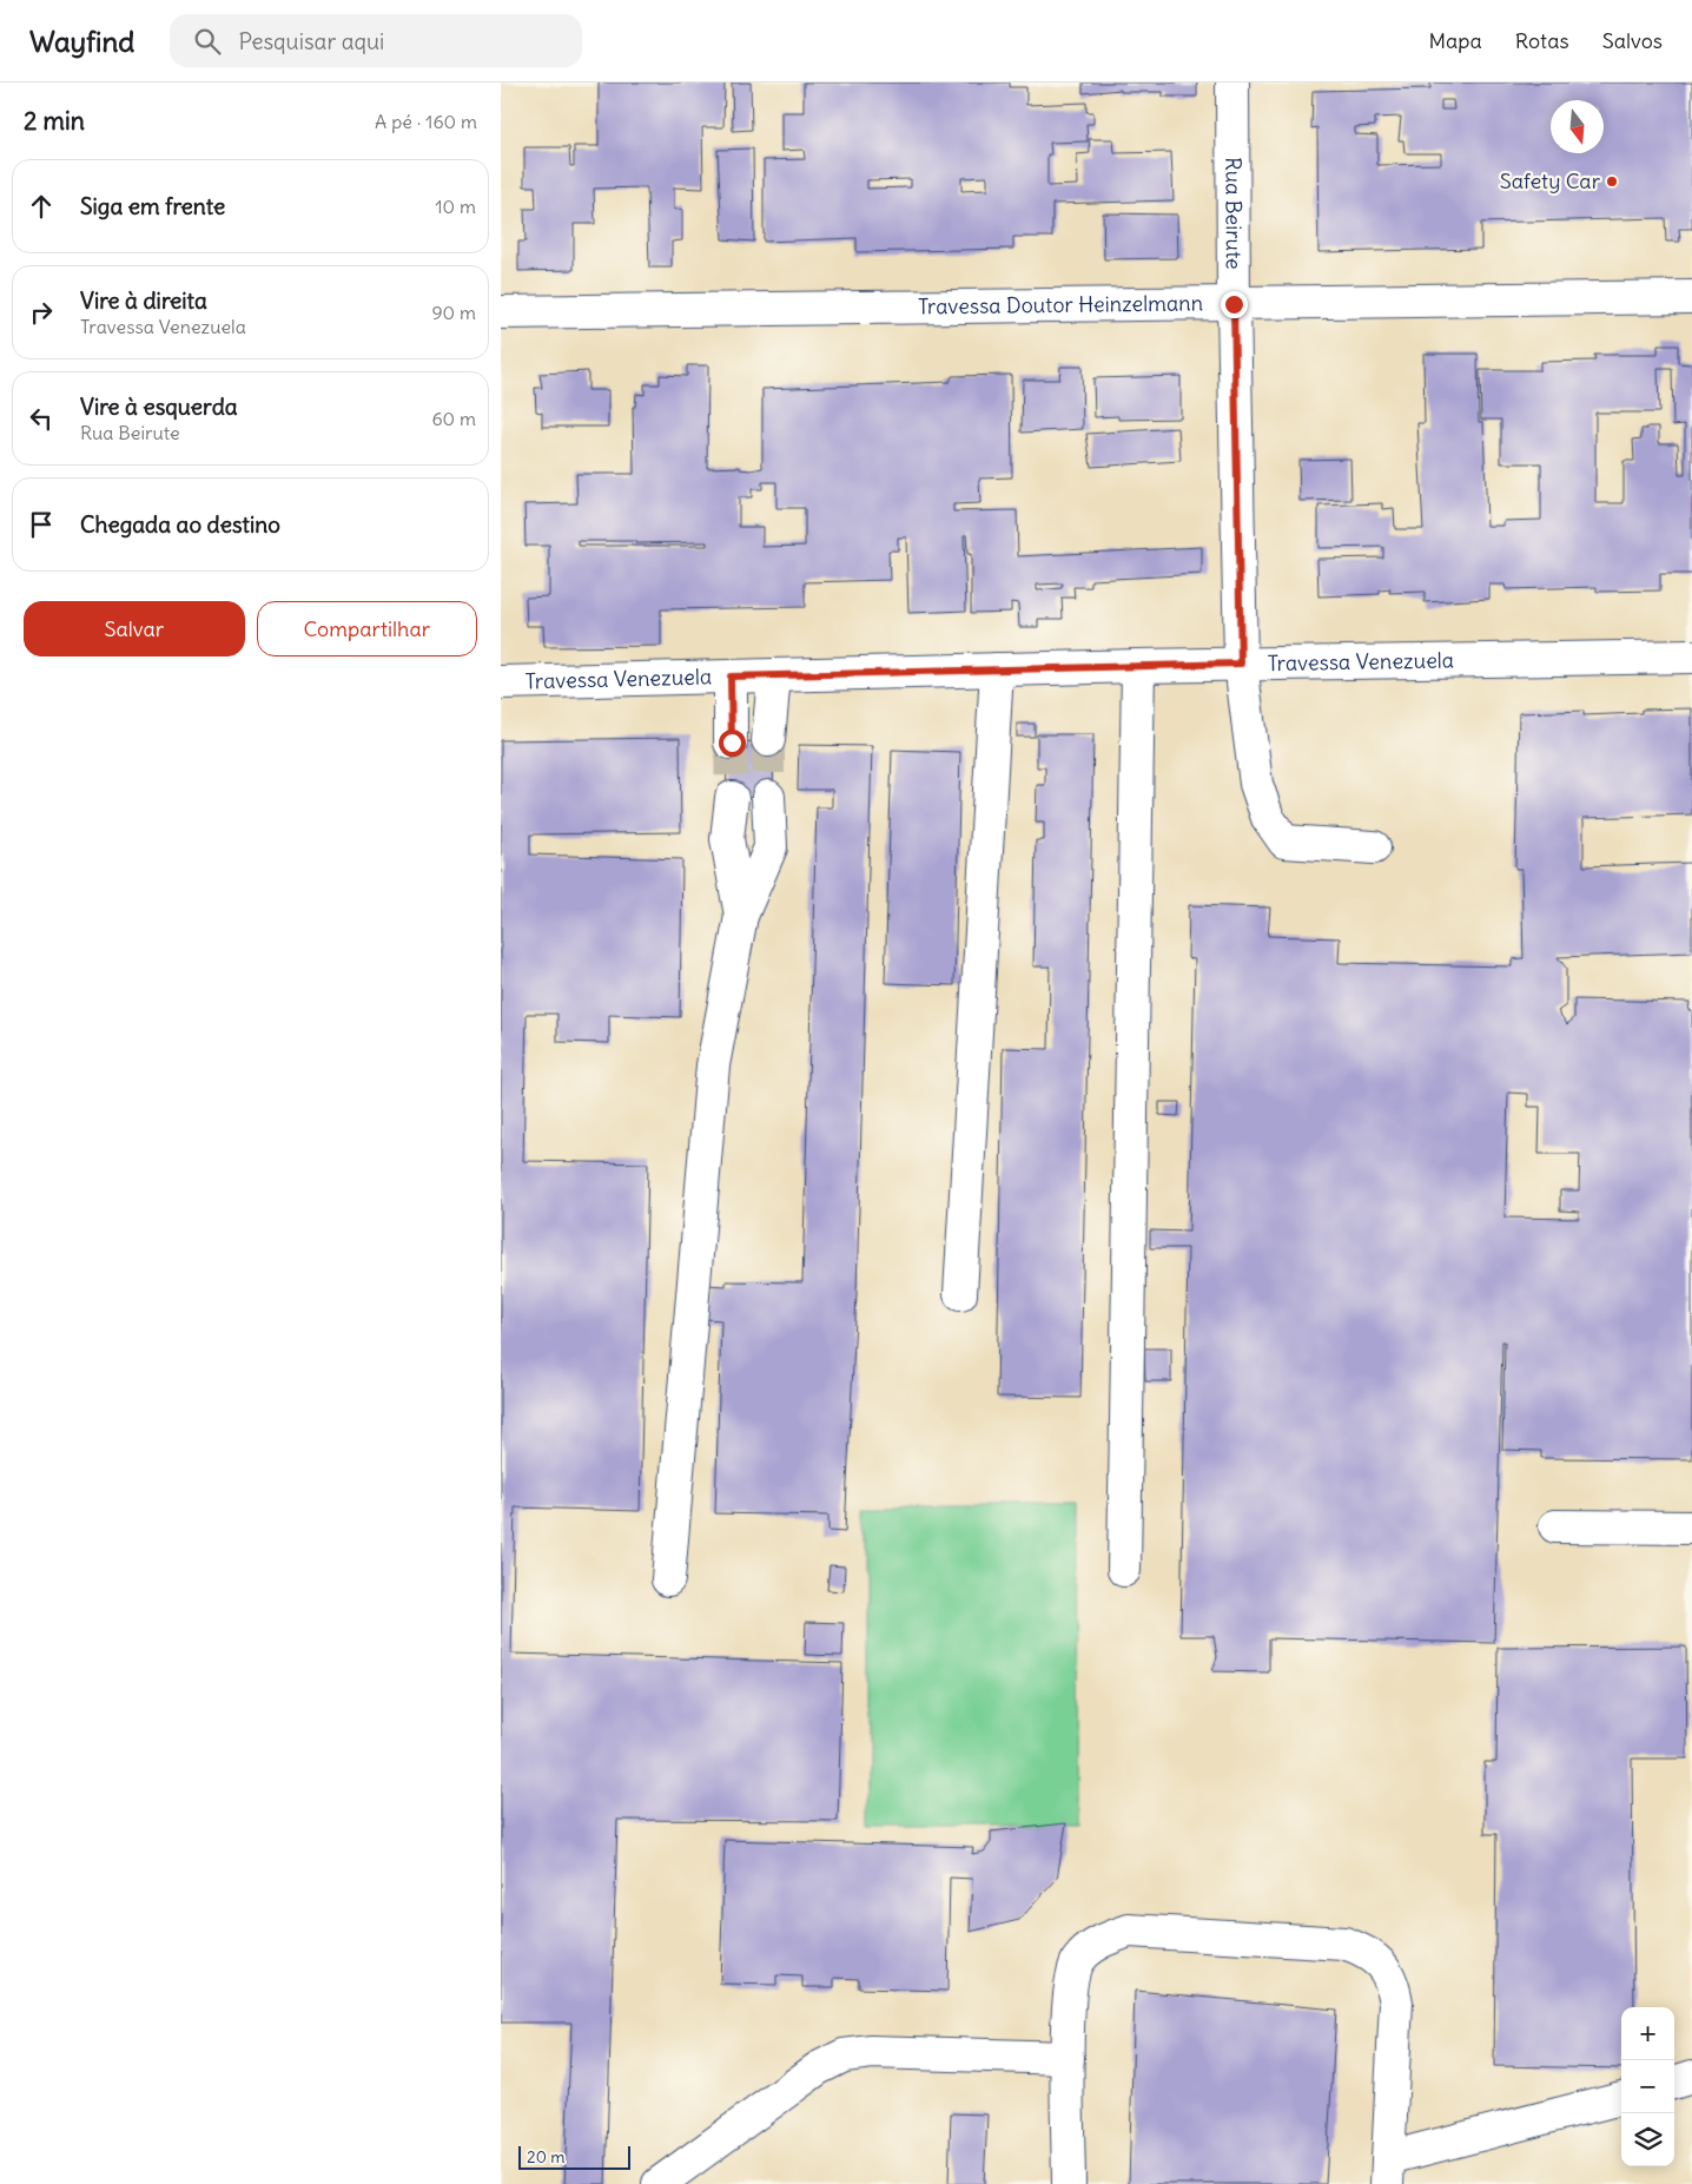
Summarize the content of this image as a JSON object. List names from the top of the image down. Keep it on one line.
{"streets":{"street":["Rua Beirute","Travessa Doutor Heinzelmann","Travessa Venezuela"]},"crossings":[["Rua Beirute","Travessa Doutor Heinzelmann"],["Rua Beirute","Travessa Venezuela"]],"places":["Safety Car"],"scale_bar":"20 m","north":"bottom","page":{"header":"Wayfind","search":"Pesquisar aqui","nav":["Mapa","Rotas","Salvos"],"heading":["2 min","A pé · 160 m"],"list":[["Siga em frente","10 m"],["Vire à direita","Travessa Venezuela","90 m"],["Vire à esquerda","Rua Beirute","60 m"],"Chegada ao destino"],"buttons":["Salvar","Compartilhar"],"map_buttons":["+","−"],"scale":"20 m"}}
